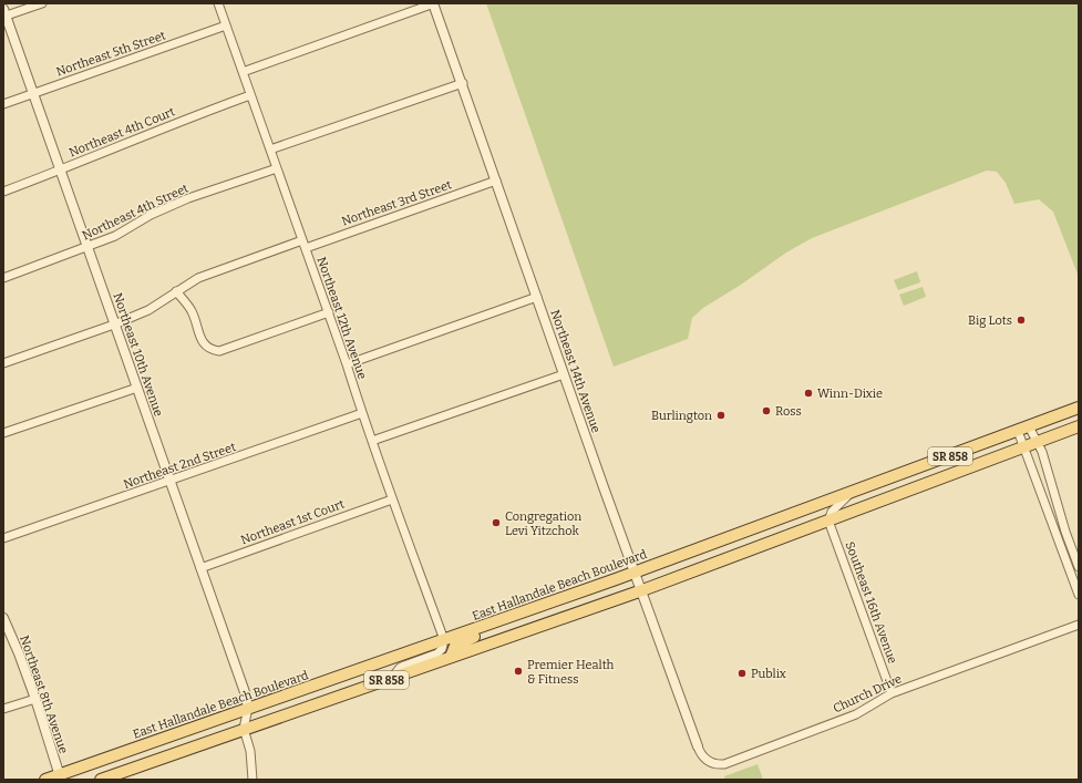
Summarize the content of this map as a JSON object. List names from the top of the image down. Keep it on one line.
{"streets":{"main road":["SR 858","East Hallandale Beach Boulevard"],"street":["Northeast 5th Street","Northeast 4th Court","Northeast 3rd Street","Northeast 4th Street","Northeast 12th Avenue","Northeast 10th Avenue","Northeast 14th Avenue","Northeast 2nd Street","Northeast 1st Court","Southeast 16th Avenue","Church Drive","Northeast 8th Avenue"]},"crossings":[["Northeast 5th Street","Northeast 12th Avenue"],["Northeast 5th Street","Northeast 10th Avenue"],["Northeast 4th Court","Northeast 12th Avenue"],["Northeast 4th Court","Northeast 10th Avenue"],["Northeast 3rd Street","Northeast 12th Avenue"],["Northeast 3rd Street","Northeast 10th Avenue"],["Northeast 3rd Street","Northeast 14th Avenue"],["Northeast 4th Street","Northeast 12th Avenue"],["Northeast 4th Street","Northeast 10th Avenue"],["Northeast 12th Avenue","Northeast 2nd Street"],["Northeast 12th Avenue","Northeast 1st Court"],["Northeast 12th Avenue","East Hallandale Beach Boulevard"],["Northeast 10th Avenue","Northeast 2nd Street"],["Northeast 10th Avenue","Northeast 1st Court"],["Northeast 10th Avenue","East Hallandale Beach Boulevard"],["Northeast 14th Avenue","SR 858"],["Northeast 14th Avenue","East Hallandale Beach Boulevard"],["Northeast 14th Avenue","Church Drive"],["SR 858","Southeast 16th Avenue"],["East Hallandale Beach Boulevard","Northeast 8th Avenue"],["Southeast 16th Avenue","Church Drive"]],"places":["Big Lots","Winn-Dixie","Ross","Burlington","Congregation Levi Yitzchok","Premier Health & Fitness","Publix"]}
